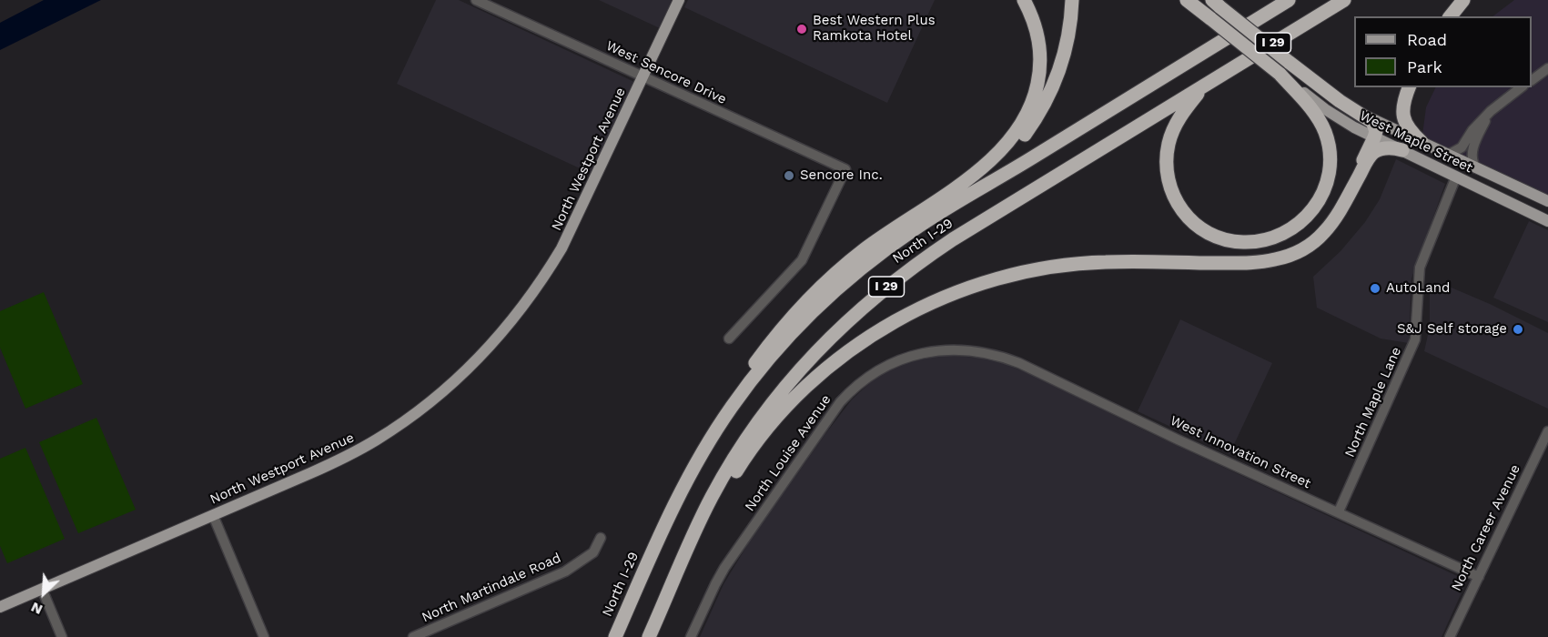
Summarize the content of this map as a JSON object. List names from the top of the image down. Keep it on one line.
{"streets":{"highway":["I 29","North I-29"],"main road":["West Maple Street","North Westport Avenue"],"street":["West Sencore Drive","North Maple Lane","West Innovation Street","North Louise Avenue","North Career Avenue","North Martindale Road"]},"crossings":[["West Sencore Drive","North Westport Avenue"],["West Maple Street","North Maple Lane"],["North Maple Lane","West Innovation Street"],["West Innovation Street","North Louise Avenue"],["West Innovation Street","North Career Avenue"]],"places":["Best Western Plus Ramkota Hotel","Sencore Inc.","AutoLand","S&J Self storage"],"legend":["Road","Park"],"north":"bottom left"}
